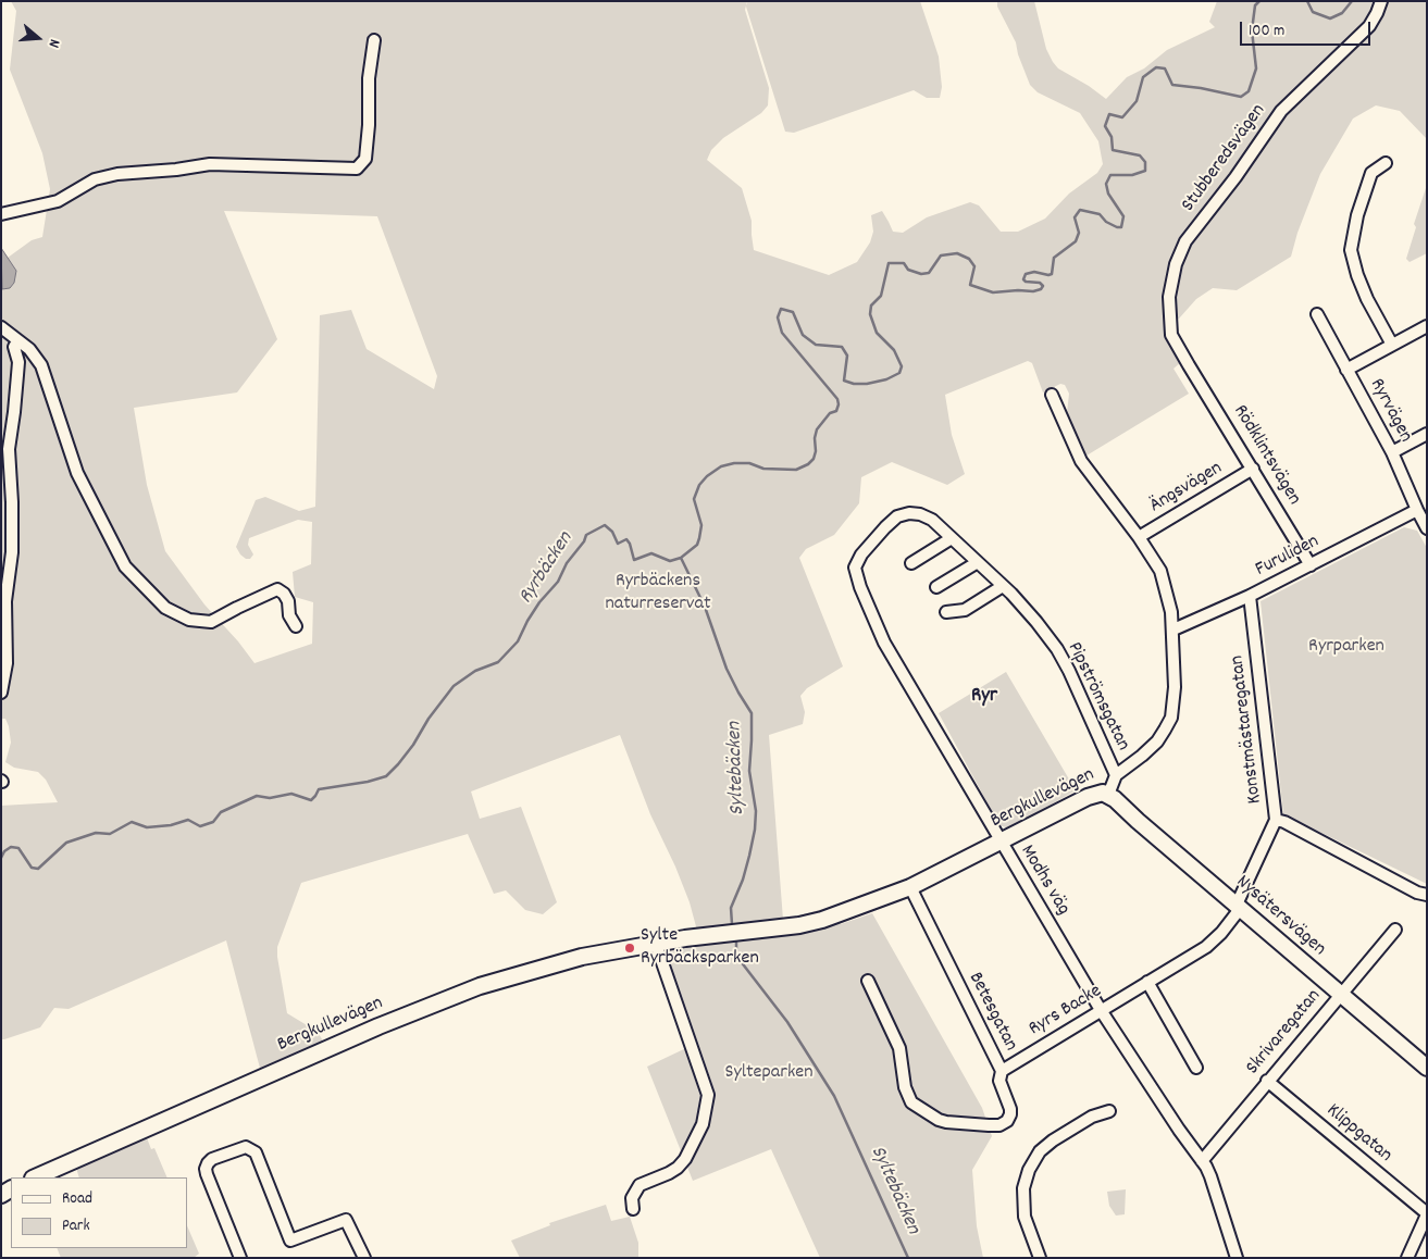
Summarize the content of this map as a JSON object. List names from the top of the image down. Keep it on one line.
{"streets":{"street":["Stubberedsvägen","Ryrvägen","Rödklintsvägen","Ängsvägen","Furuliden","Pipströmsgatan","Konstmästaregatan","Bergkullevägen","Modhs väg","Nysätersvägen","Ryrs Backe","Betesgatan","Skrivaregatan","Klippgatan"]},"crossings":[["Stubberedsvägen","Rödklintsvägen"],["Ryrvägen","Furuliden"],["Rödklintsvägen","Ängsvägen"],["Rödklintsvägen","Furuliden"],["Ängsvägen","Bergkullevägen"],["Furuliden","Konstmästaregatan"],["Furuliden","Bergkullevägen"],["Pipströmsgatan","Bergkullevägen"],["Pipströmsgatan","Modhs väg"],["Konstmästaregatan","Ryrs Backe"],["Bergkullevägen","Modhs väg"],["Bergkullevägen","Nysätersvägen"],["Bergkullevägen","Betesgatan"],["Modhs väg","Ryrs Backe"],["Modhs väg","Skrivaregatan"],["Nysätersvägen","Ryrs Backe"],["Nysätersvägen","Skrivaregatan"],["Ryrs Backe","Betesgatan"],["Skrivaregatan","Klippgatan"]],"districts":["Ryr"],"water":["Ryrbäcken","Syltebäcken"],"parks":["Ryrbäckens naturreservat","Ryrparken","Sylteparken"],"places":["Sylte Ryrbäcksparken"],"legend":["Road","Park"],"scale_bar":"100 m","north":"right"}
